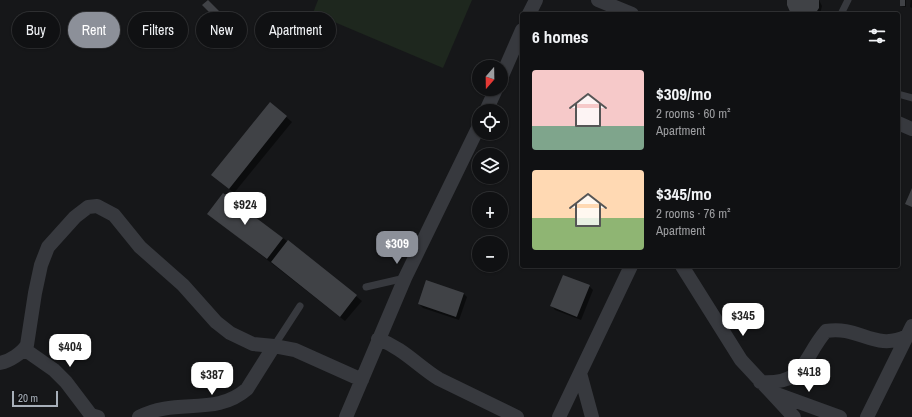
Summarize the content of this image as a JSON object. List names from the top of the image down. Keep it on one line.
{"scale_bar":"20 m","north":"bottom","page":{"chip":["Buy","Rent","Filters","New","Apartment"],"heading":"6 homes","map_buttons":["+","−"],"list":[{"name":"$309/mo","note":"2 rooms · 60 m² · Apartment"},{"name":"$345/mo","note":"2 rooms · 76 m² · Apartment"}],"price":["$924","$309","$345","$404","$418","$387"],"scale":"20 m"}}
